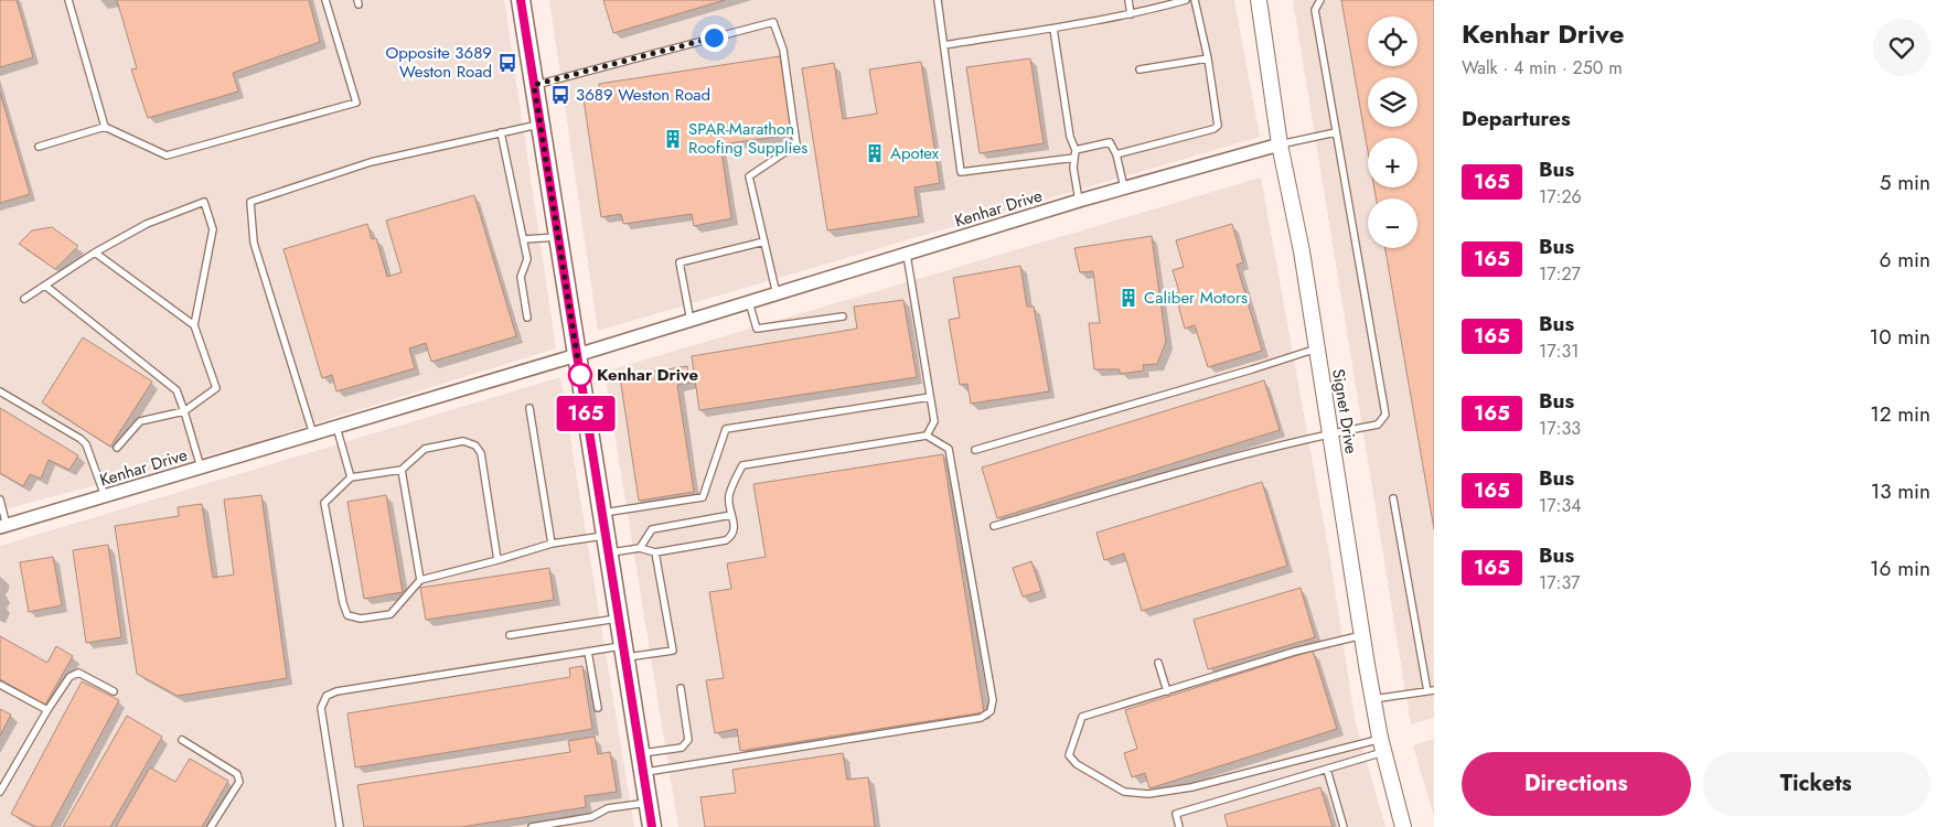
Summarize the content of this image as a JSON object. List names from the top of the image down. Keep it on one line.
{"streets":{"street":["Kenhar Drive","Signet Drive"]},"crossings":[["Kenhar Drive","Signet Drive"]],"places":{"bus stop":["Opposite 3689 Weston Road","3689 Weston Road"],"building":["SPAR-Marathon Roofing Supplies","Apotex","Caliber Motors"],"other":["Kenhar Drive"]},"lines":["bus line 165"],"page":{"on_map":"165","heading":[["Kenhar Drive","Walk · 4 min · 250 m"],"Departures"],"map_buttons":["+","−"],"list":[{"mark":"165","name":"Bus","note":"17:26","value":"5 min"},{"mark":"165","name":"Bus","note":"17:27","value":"6 min"},{"mark":"165","name":"Bus","note":"17:31","value":"10 min"},{"mark":"165","name":"Bus","note":"17:33","value":"12 min"},{"mark":"165","name":"Bus","note":"17:34","value":"13 min"},{"mark":"165","name":"Bus","note":"17:37","value":"16 min"}],"buttons":["Directions","Tickets"]}}
